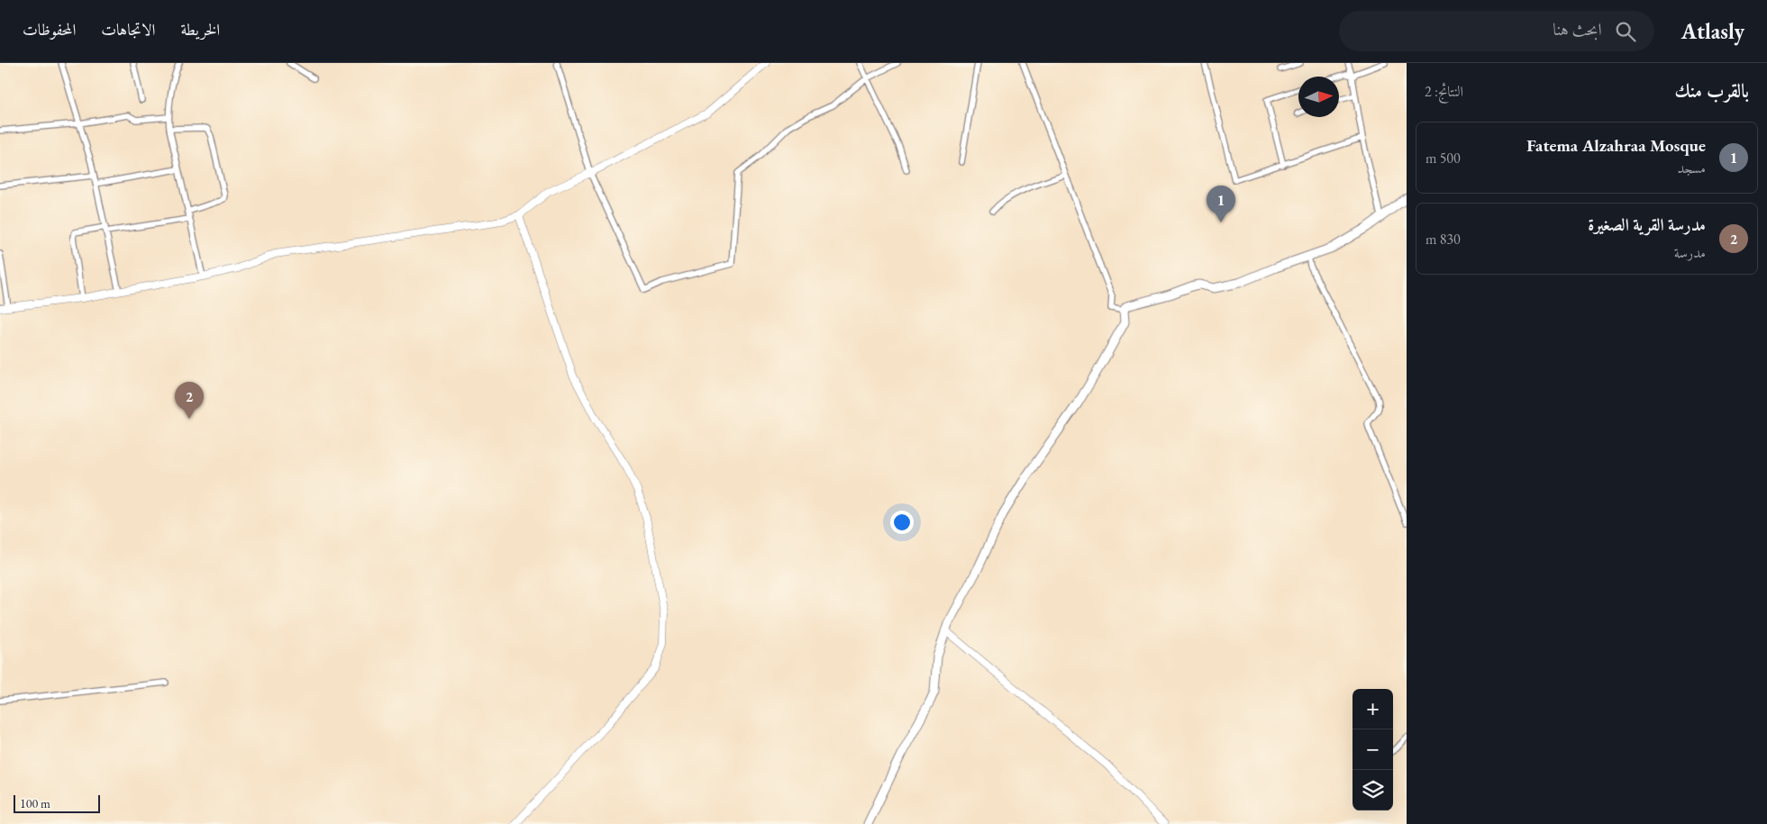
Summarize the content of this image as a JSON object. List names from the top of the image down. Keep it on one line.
{"scale_bar":"100 m","north":"right","page":{"header":"Atlasly","search":"ابحث هنا","nav":["الخريطة","الاتجاهات","المحفوظات"],"heading":["بالقرب منك","النتائج: 2"],"list":[{"mark":"1","name":"Fatema Alzahraa Mosque","note":"مسجد","value":"500 m"},{"mark":"2","name":"مدرسة القرية الصغيرة","note":"مدرسة","value":"830 m"}],"pins":["1","2"],"map_buttons":["+","−"],"scale":"100 m"}}
